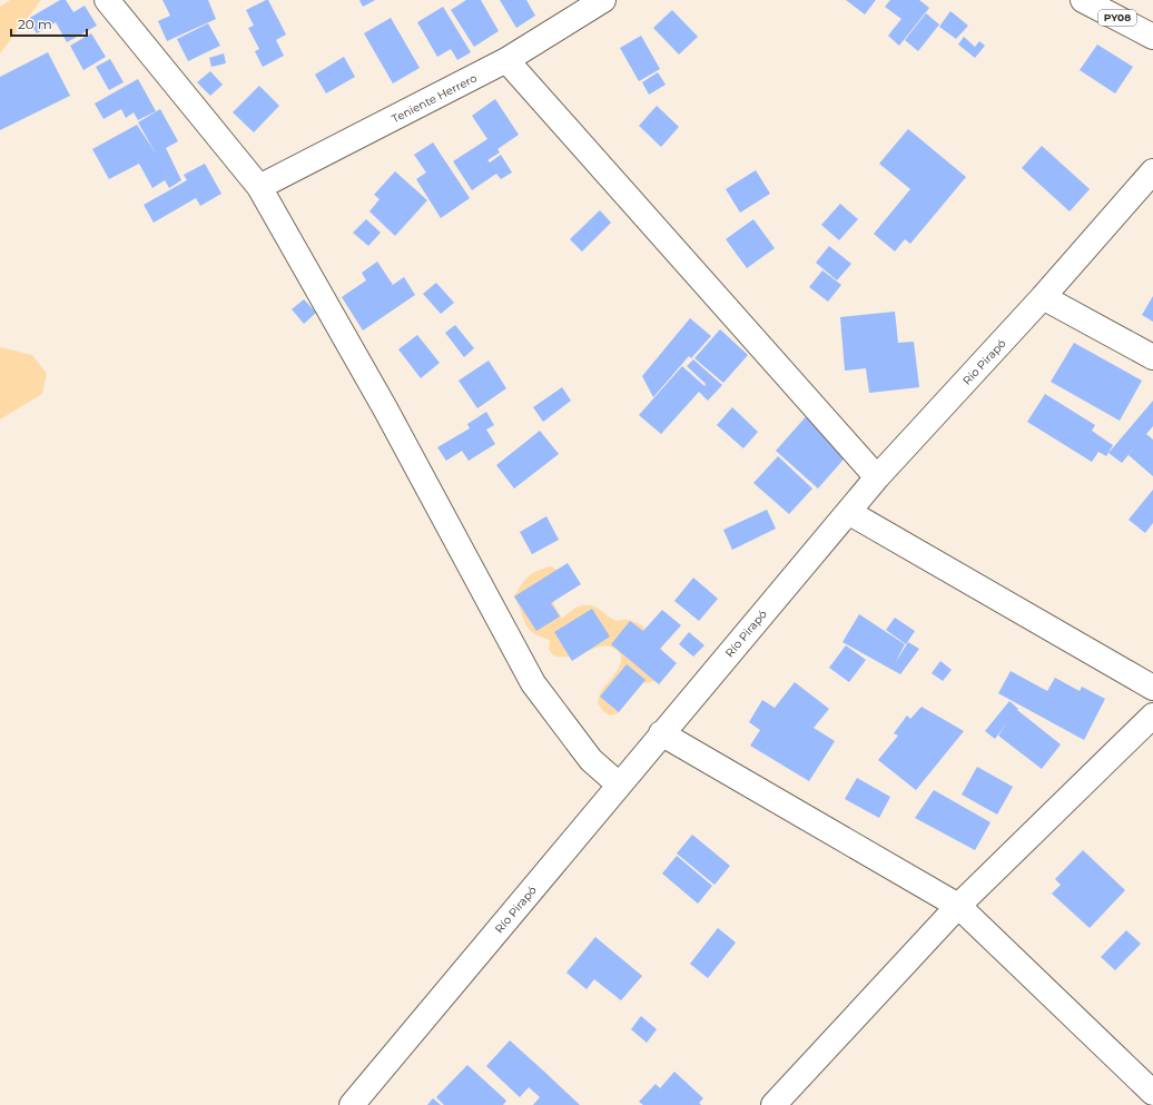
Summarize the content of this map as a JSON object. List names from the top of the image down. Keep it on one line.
{"streets":{"main road":["PY08","Teniente Herrero","Río Pirapó"]},"scale_bar":"20 m"}
